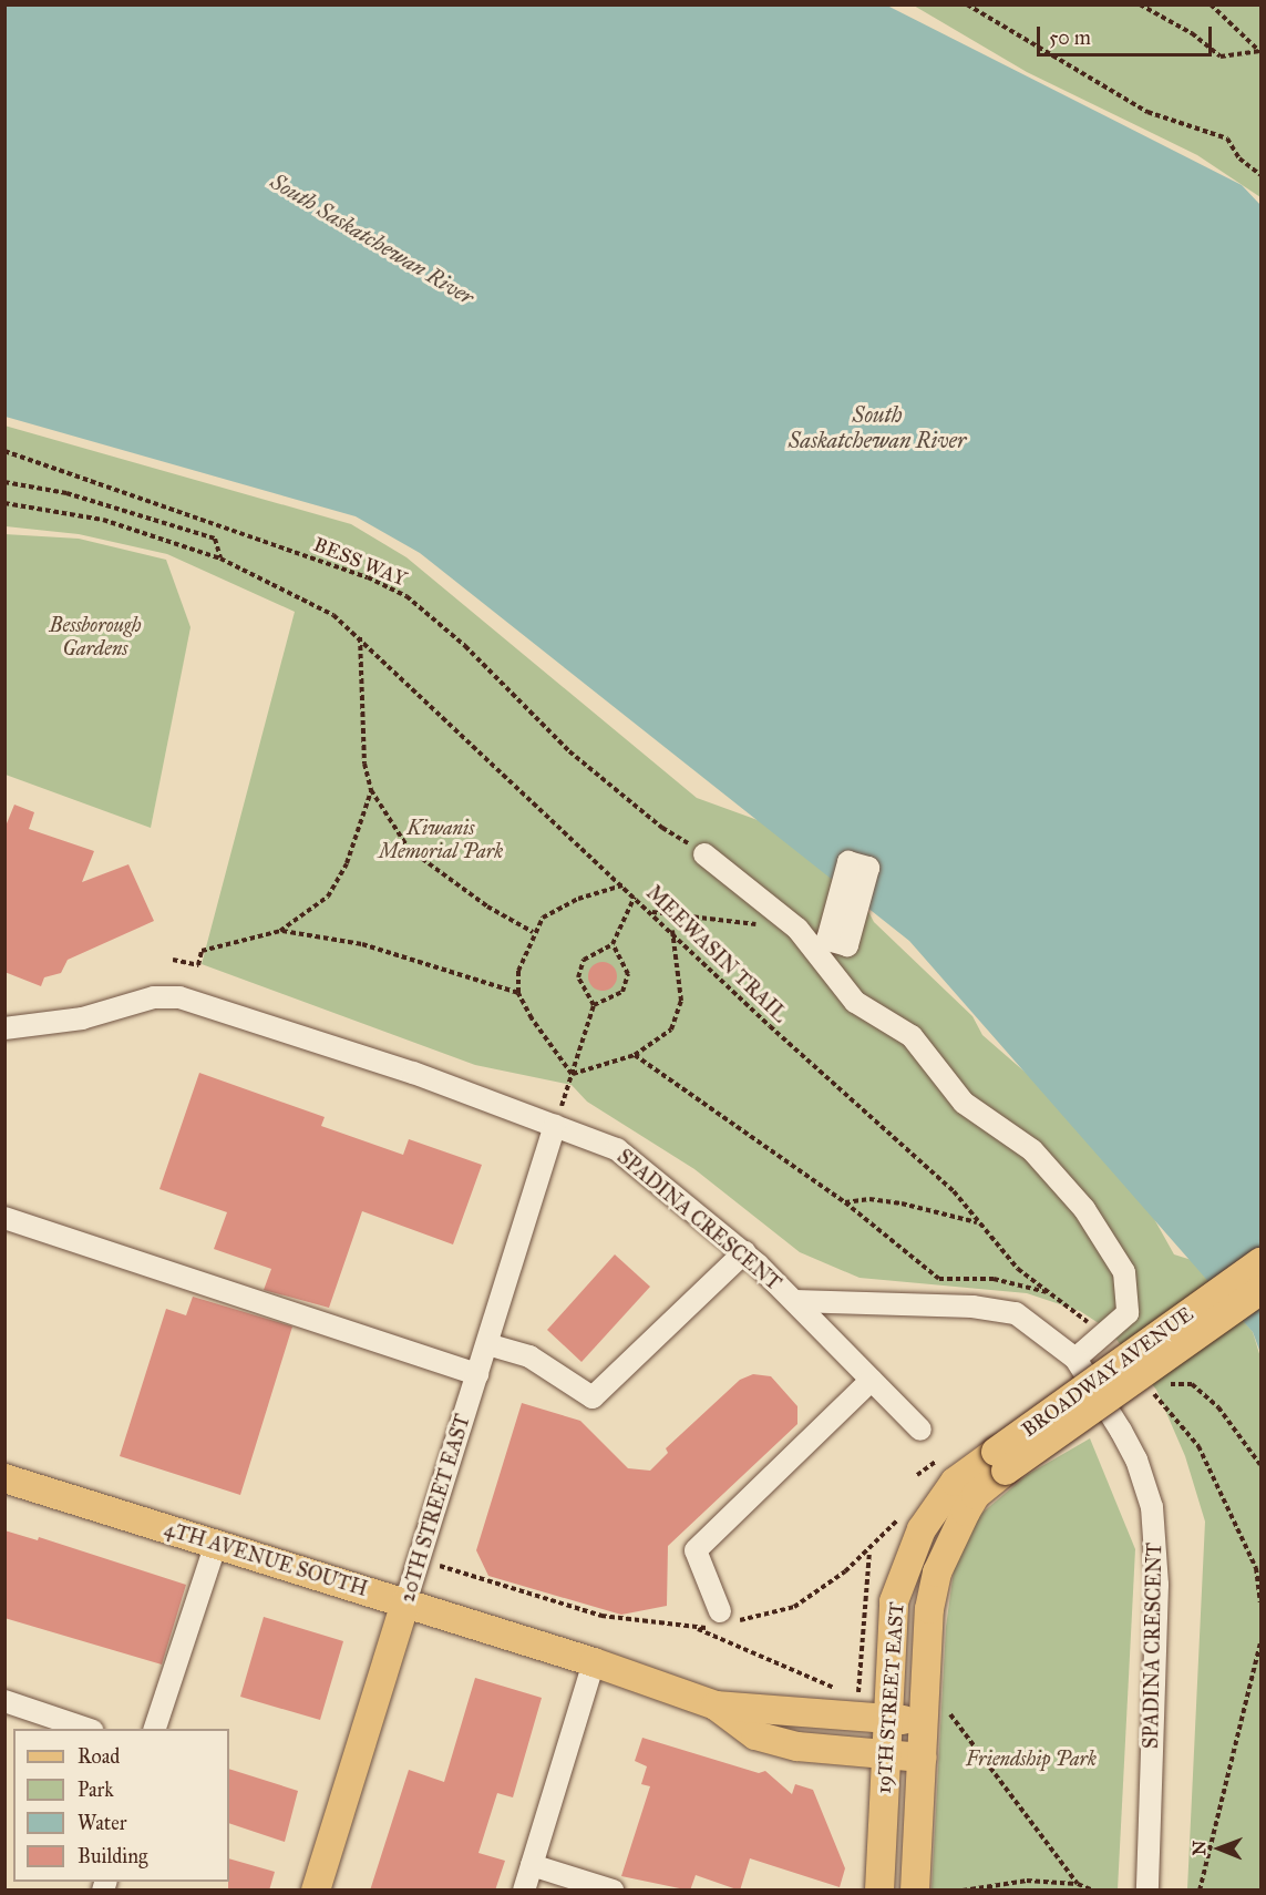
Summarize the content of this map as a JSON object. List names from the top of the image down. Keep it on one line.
{"streets":{"main road":["BROADWAY AVENUE","20TH STREET EAST","4TH AVENUE SOUTH","19TH STREET EAST"],"street":["SPADINA CRESCENT"],"path":["BESS WAY","MEEWASIN TRAIL"]},"crossings":[["SPADINA CRESCENT","20TH STREET EAST"],["BROADWAY AVENUE","19TH STREET EAST"],["20TH STREET EAST","4TH AVENUE SOUTH"],["4TH AVENUE SOUTH","19TH STREET EAST"]],"water":["South Saskatchewan River"],"parks":["Bessborough Gardens","Kiwanis Memorial Park","Friendship Park"],"legend":["Road","Park","Water","Building"],"scale_bar":"50 m","north":"left"}
